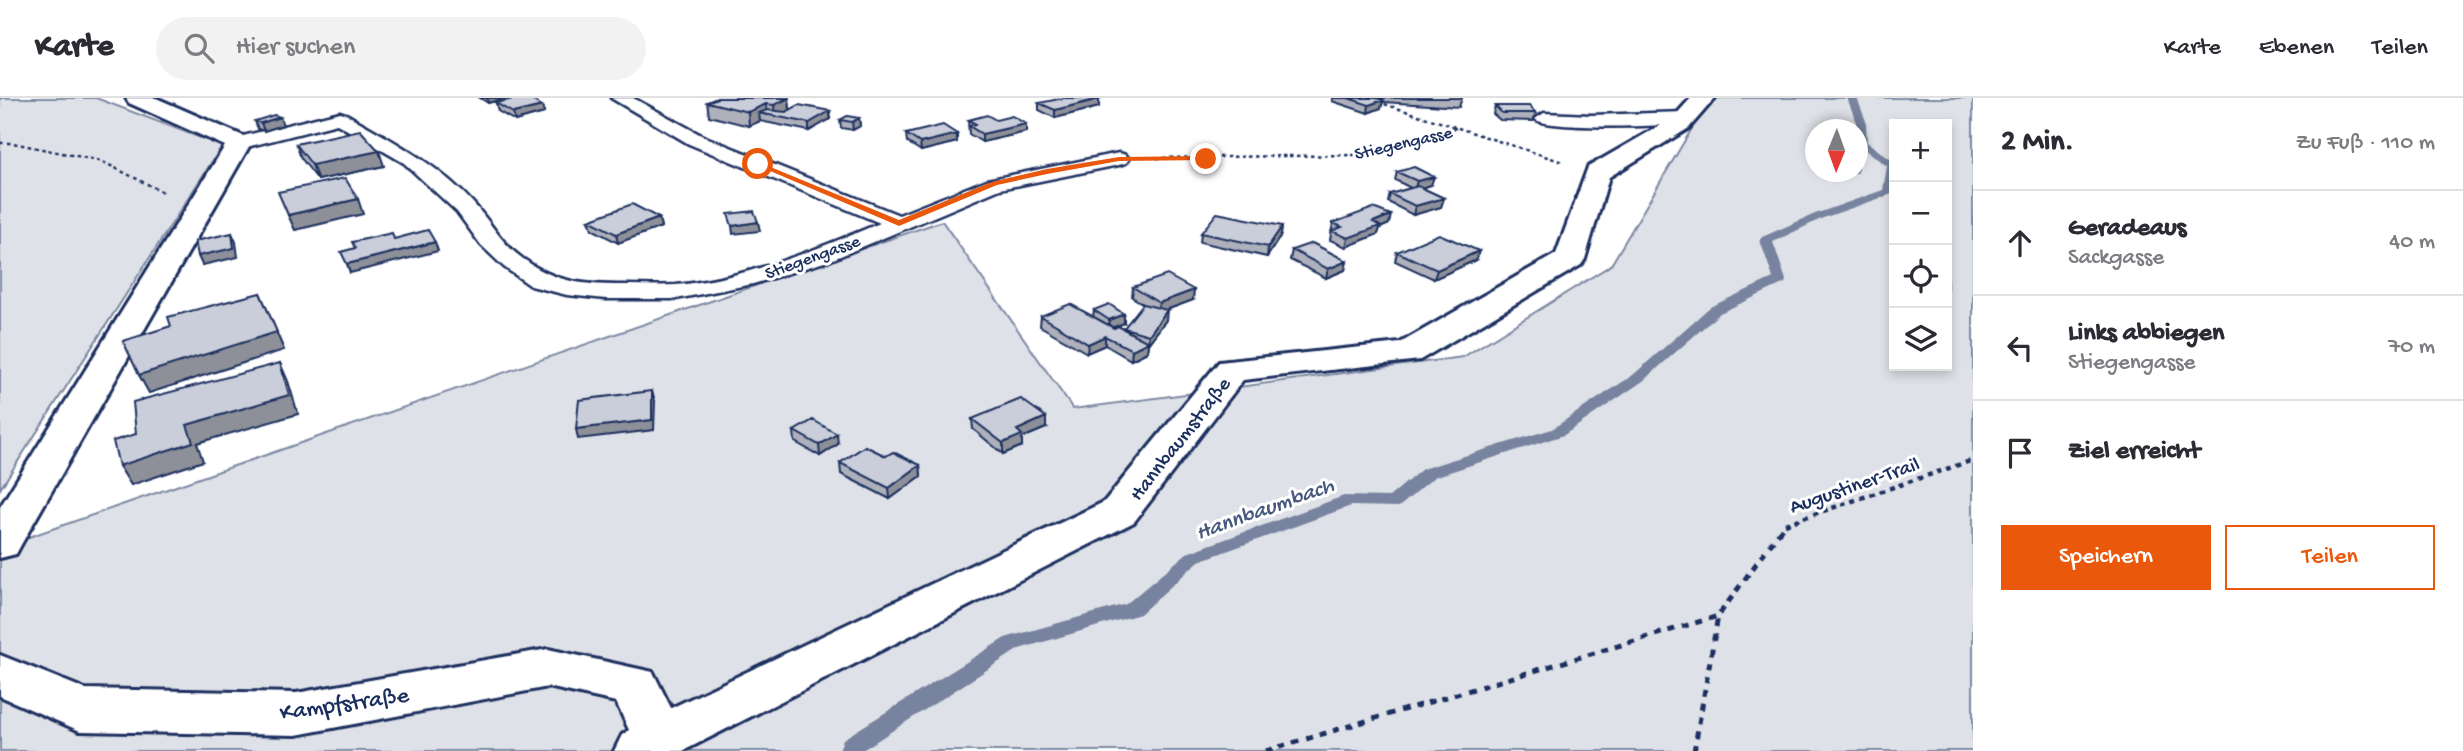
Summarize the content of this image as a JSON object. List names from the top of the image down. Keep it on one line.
{"streets":{"street":["Hannbaumstraße","Kampfstraße"],"lane":["Stiegengasse"],"path":["Augustiner-Trail"]},"crossings":[["Stiegengasse","Hannbaumstraße"],["Hannbaumstraße","Kampfstraße"]],"water":["Hannbaumbach"],"north":"bottom","page":{"header":"Karte","search":"Hier suchen","nav":["Karte","Ebenen","Teilen"],"heading":["2 Min.","Zu Fuß · 110 m"],"map_buttons":["+","−"],"list":[["Geradeaus","Sackgasse","40 m"],["Links abbiegen","Stiegengasse","70 m"],"Ziel erreicht"],"buttons":["Speichern","Teilen"]}}
